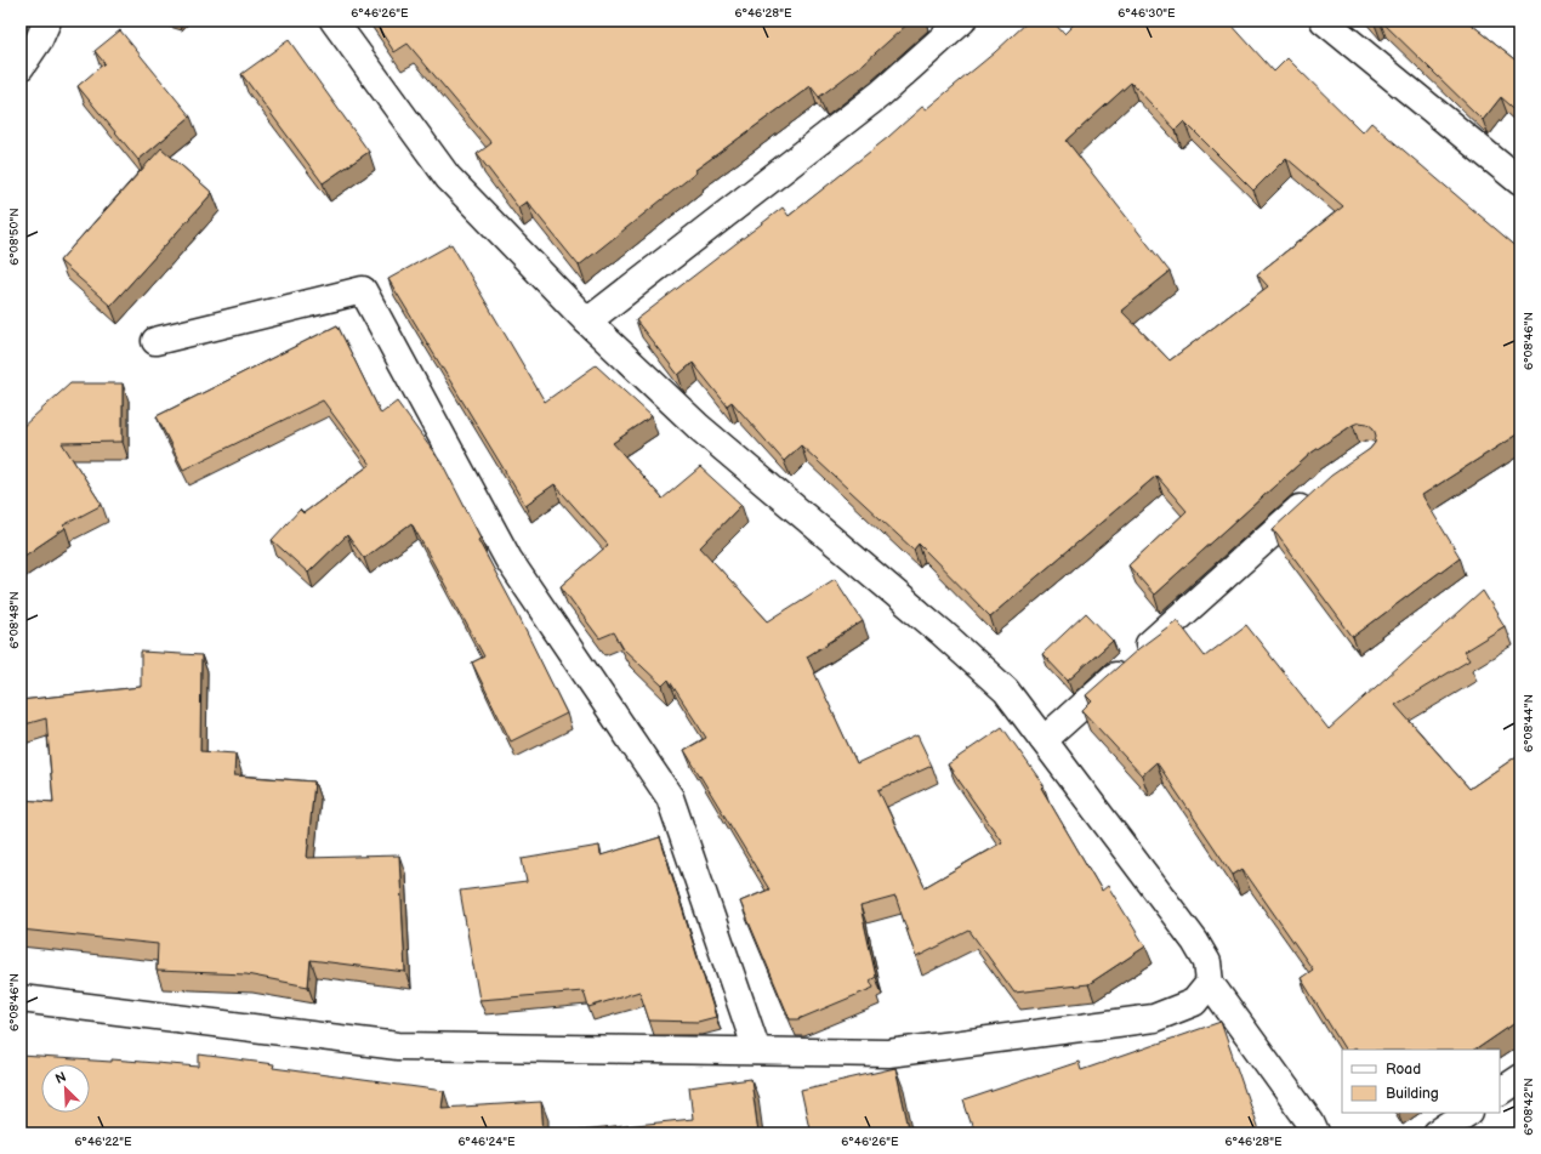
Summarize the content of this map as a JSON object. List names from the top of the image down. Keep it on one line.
{"legend":["Road","Building"],"north":"top left","coordinates":["6°46'26\"E","6°46'28\"E","6°46'30\"E","6°08'50\"N","6°08'46\"N","6°08'48\"N","6°08'44\"N","6°08'42\"N","6°46'22\"E","6°46'24\"E"]}
